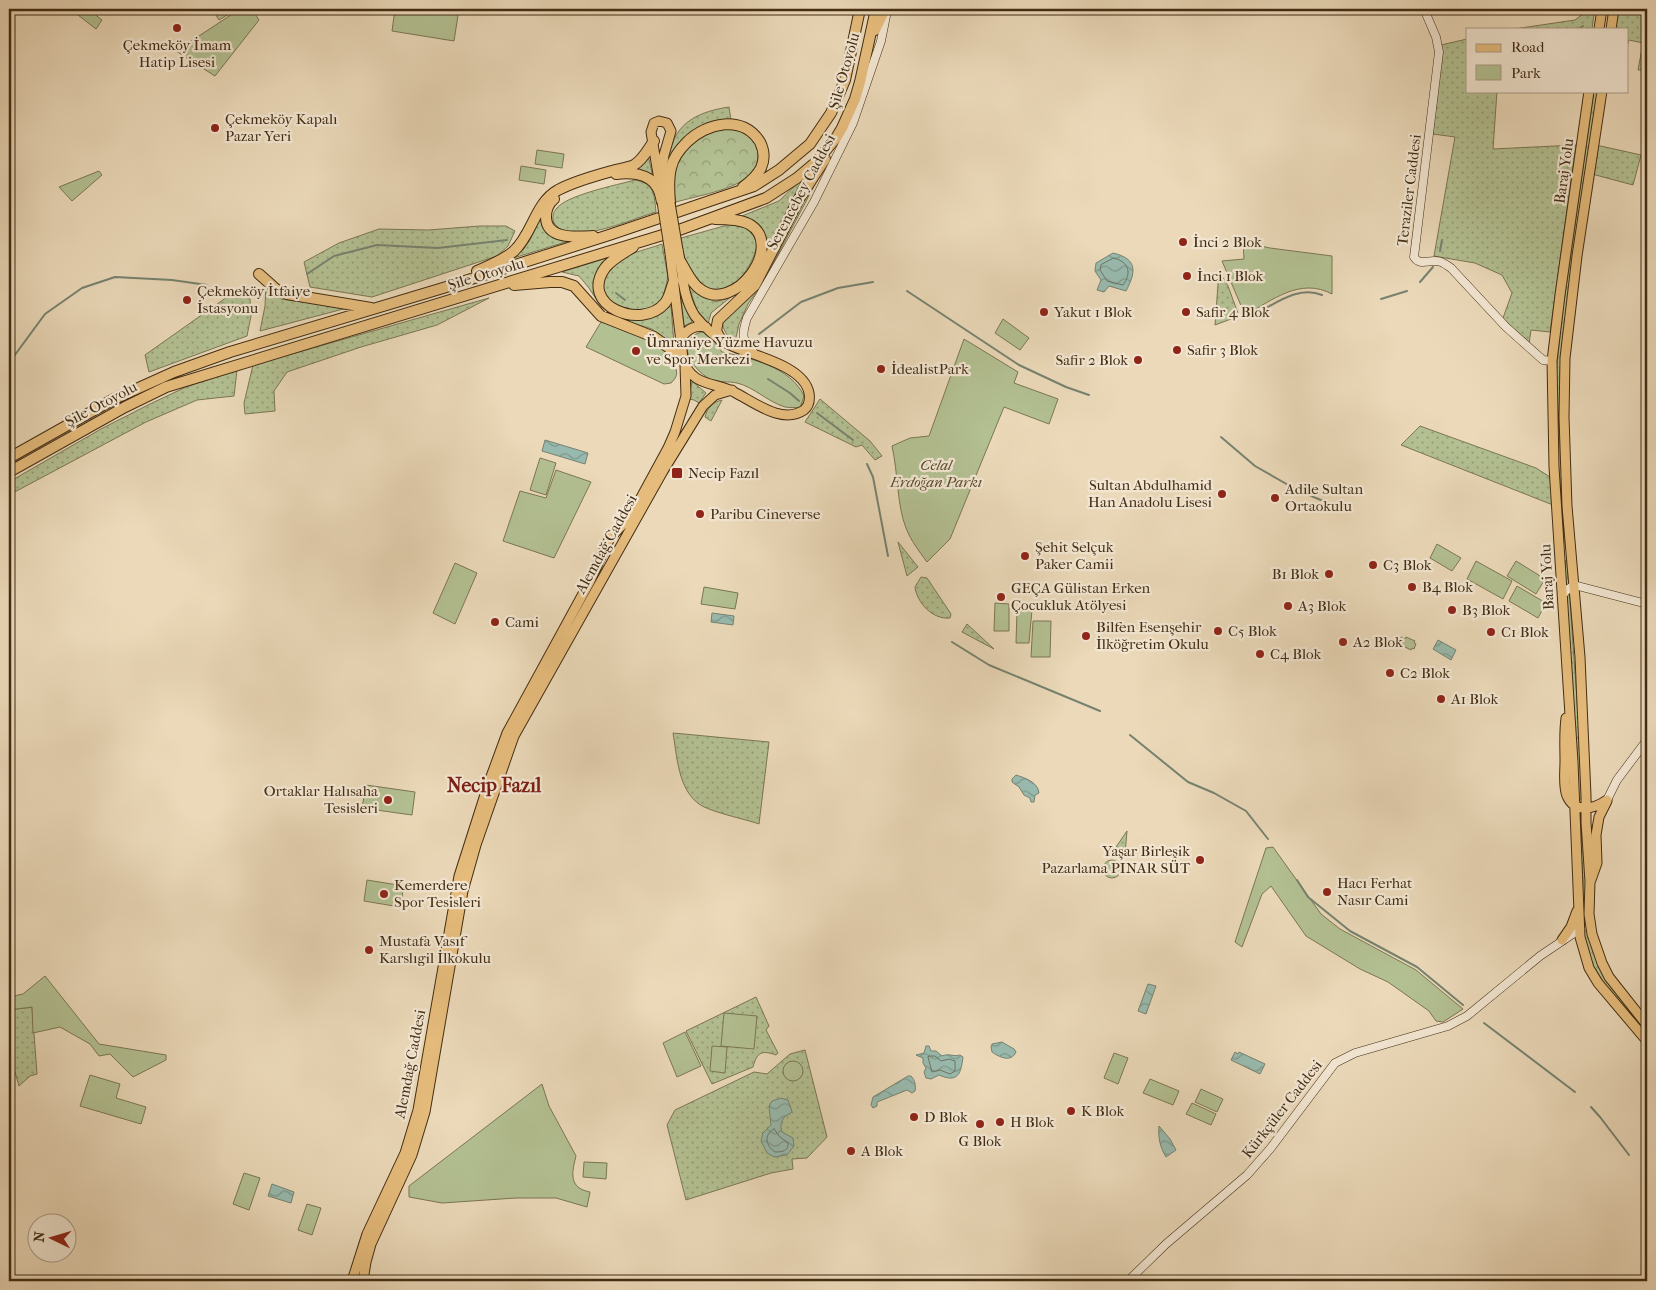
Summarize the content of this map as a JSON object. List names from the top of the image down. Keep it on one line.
{"streets":{"highway":["Şile Otoyolu"],"main road":["Baraj Yolu","Teraziler Caddesi","Serencebey Caddesi","Alemdağ Caddesi","Kürkçüler Caddesi"]},"crossings":[["Baraj Yolu","Teraziler Caddesi"],["Baraj Yolu","Kürkçüler Caddesi"]],"districts":["Necip Fazıl"],"parks":["Celal Erdoğan Parkı"],"places":{"other":["Çekmeköy İmam Hatip Lisesi","Çekmeköy Kapalı Pazar Yeri","İnci 2 Blok","İnci 1 Blok","Çekmeköy İtfaiye İstasyonu","Yakut 1 Blok","Safir 4 Blok","Safir 3 Blok","Ümraniye Yüzme Havuzu ve Spor Merkezi","Safir 2 Blok","İdealistPark","Sultan Abdulhamid Han Anadolu Lisesi","Adile Sultan Ortaokulu","Paribu Cineverse","Şehit Selçuk Paker Camii","C3 Blok","B1 Blok","B4 Blok","GEÇA Gülistan Erken Çocukluk Atölyesi","A3 Blok","B3 Blok","Cami","C5 Blok","C1 Blok","Bilfen Esenşehir İlköğretim Okulu","A2 Blok","C4 Blok","C2 Blok","A1 Blok","Ortaklar Halısaha Tesisleri","Yaşar Birleşik Pazarlama PINAR SÜT","Hacı Ferhat Nasır Cami","Kemerdere Spor Tesisleri","Mustafa Vasıf Karslıgil İlkokulu","K Blok","D Blok","H Blok","G Blok","A Blok"],"transit":["Necip Fazıl"]},"legend":["Road","Park"],"north":"left"}
